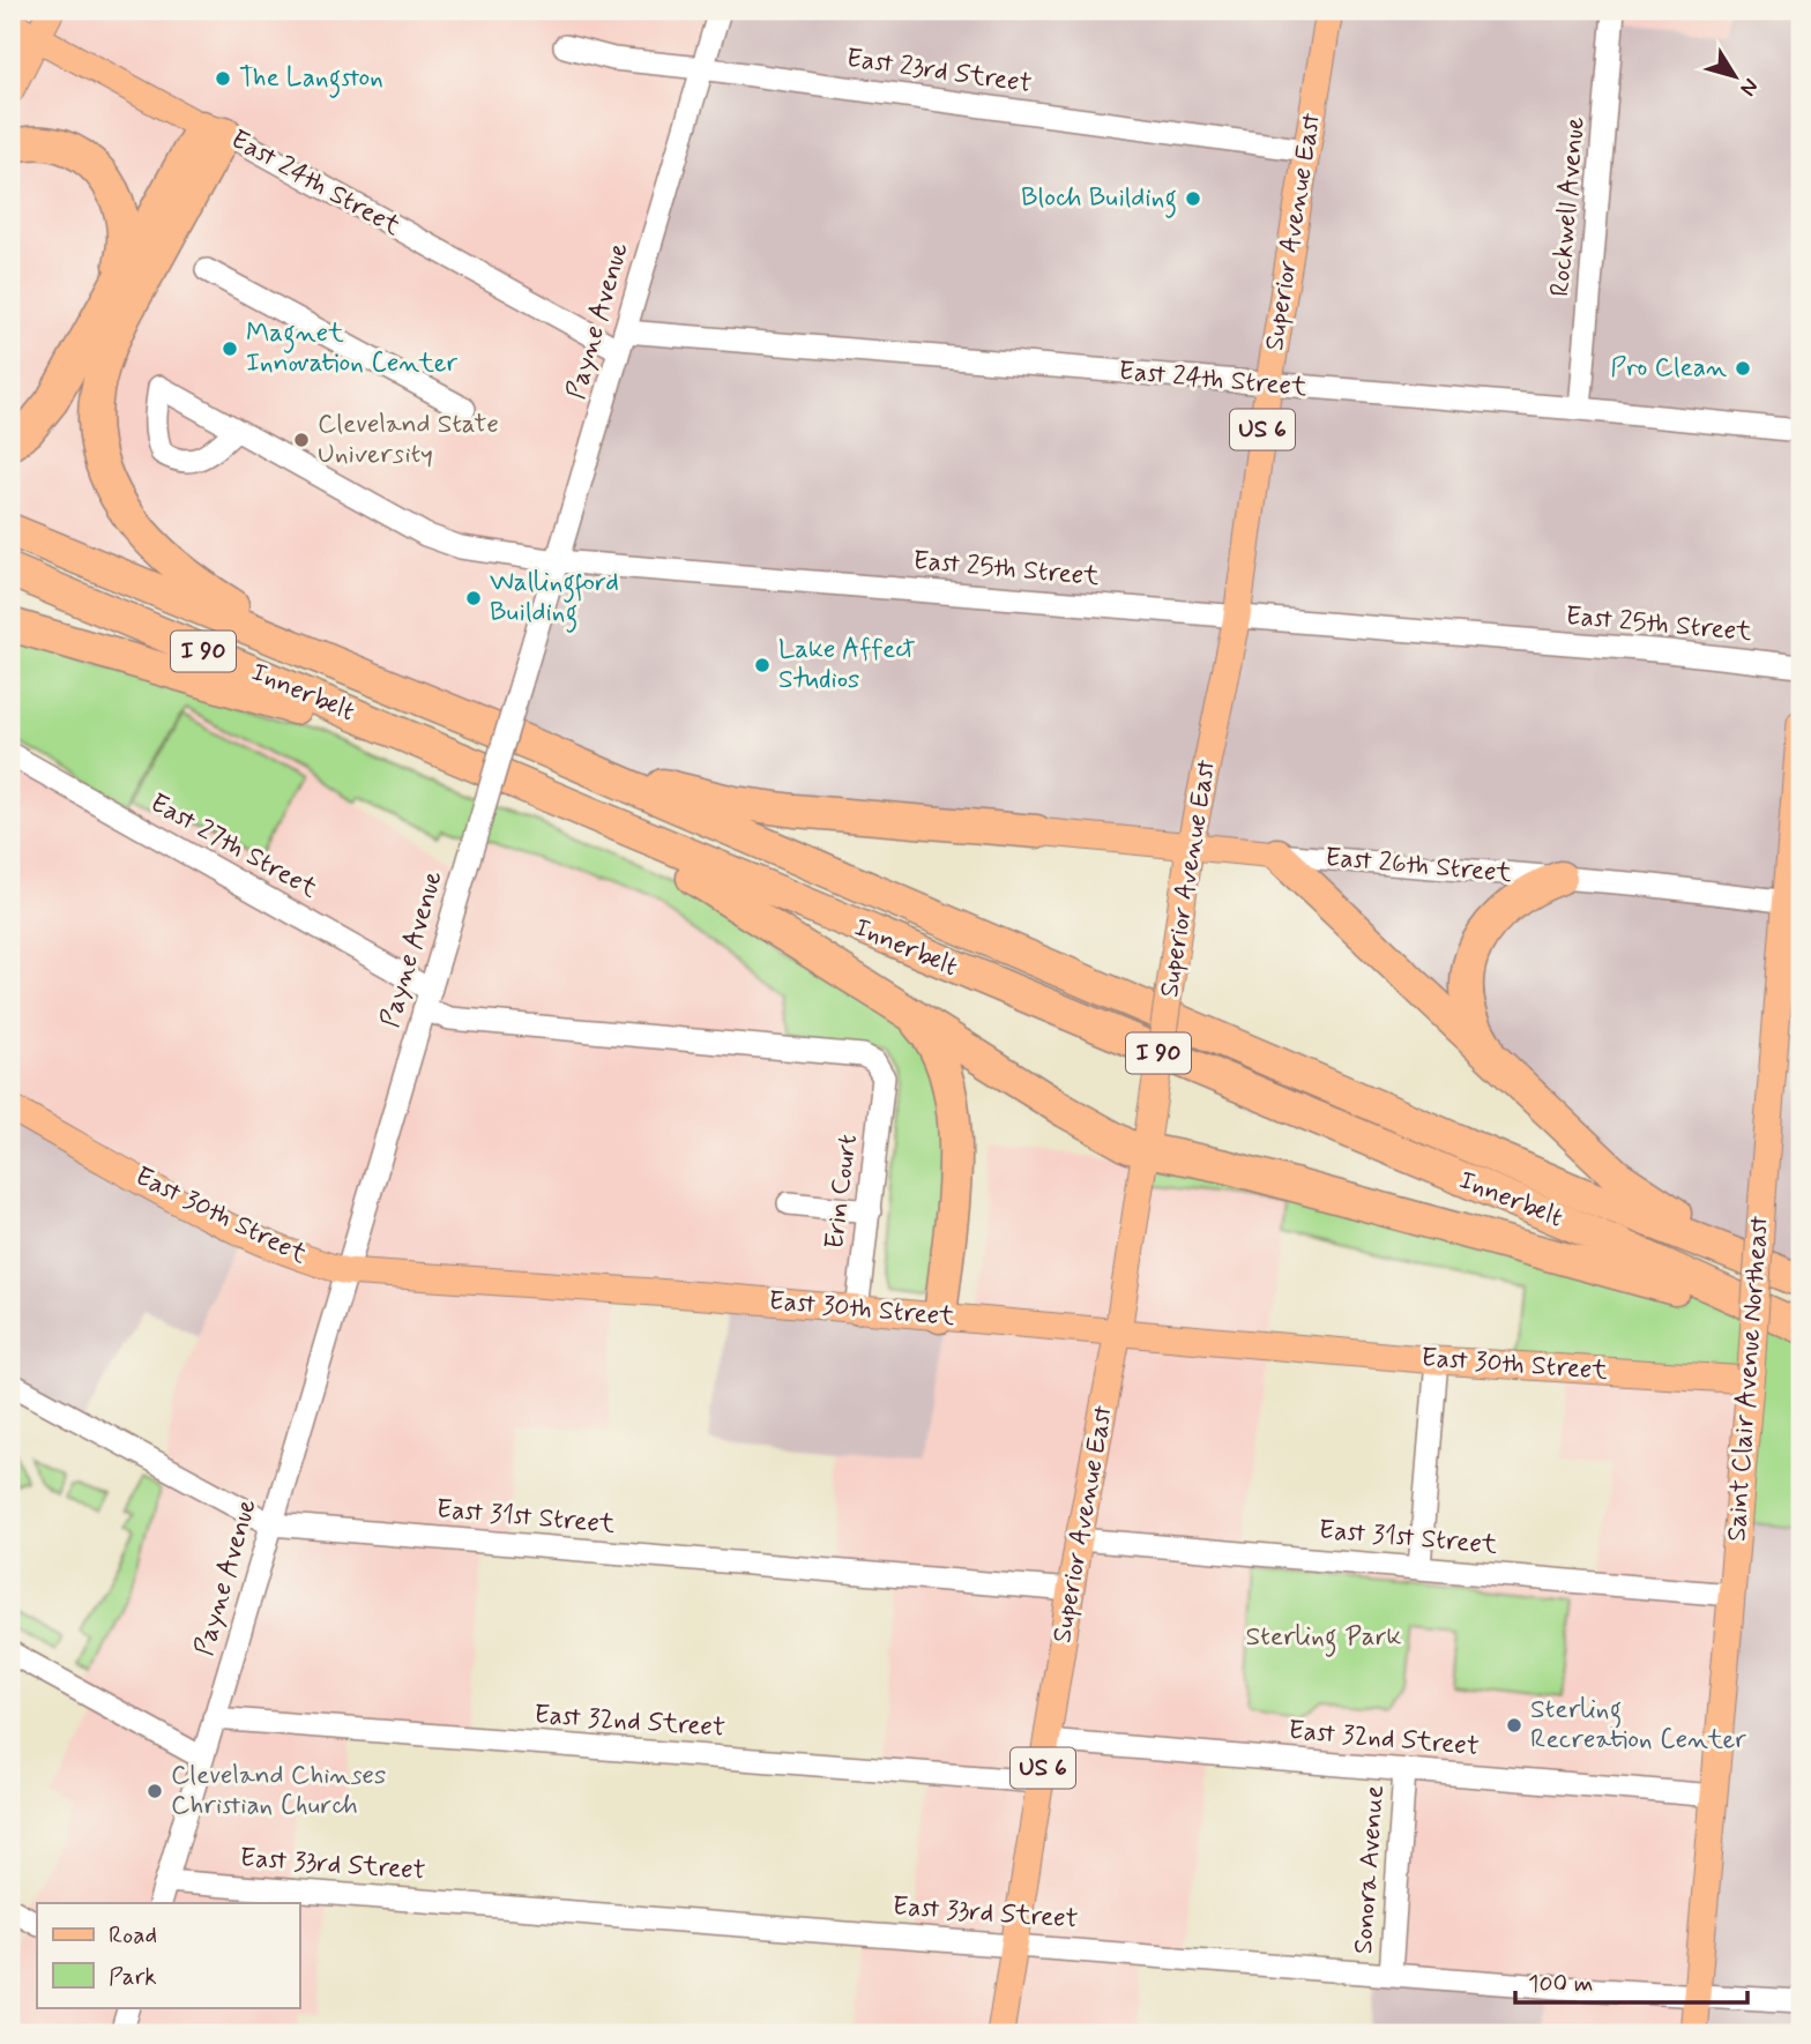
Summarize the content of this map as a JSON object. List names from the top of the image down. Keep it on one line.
{"streets":{"highway":["I 90","Innerbelt"],"main road":["East 24th Street","Superior Avenue East","US 6","East 26th Street","East 30th Street","Saint Clair Avenue Northeast"],"street":["East 23rd Street","Rockwell Avenue","Payne Avenue","East 25th Street","East 27th Street","Erin Court","East 31st Street","East 32nd Street","East 33rd Street","Sonora Avenue"]},"crossings":[["East 23rd Street","Superior Avenue East"],["East 23rd Street","Payne Avenue"],["East 24th Street","Rockwell Avenue"],["East 24th Street","Superior Avenue East"],["East 24th Street","Payne Avenue"],["Superior Avenue East","East 25th Street"],["Superior Avenue East","East 26th Street"],["Superior Avenue East","East 30th Street"],["Superior Avenue East","East 31st Street"],["Superior Avenue East","East 32nd Street"],["Superior Avenue East","East 33rd Street"],["Payne Avenue","East 25th Street"],["Payne Avenue","East 27th Street"],["Payne Avenue","East 30th Street"],["Payne Avenue","East 31st Street"],["Payne Avenue","East 32nd Street"],["Payne Avenue","East 33rd Street"],["East 27th Street","Erin Court"],["East 26th Street","Saint Clair Avenue Northeast"],["Erin Court","East 30th Street"],["East 30th Street","Saint Clair Avenue Northeast"],["Saint Clair Avenue Northeast","East 31st Street"],["Saint Clair Avenue Northeast","East 32nd Street"],["Saint Clair Avenue Northeast","East 33rd Street"],["East 32nd Street","Sonora Avenue"],["East 33rd Street","Sonora Avenue"]],"parks":["Sterling Park"],"places":["The Langston","Bloch Building","Magnet Innovation Center","Pro Clean","Cleveland State University","Wallingford Building","Lake Affect Studios","Sterling Recreation Center","Cleveland Chinses Christian Church"],"legend":["Road","Park"],"scale_bar":"100 m","north":"bottom right"}
